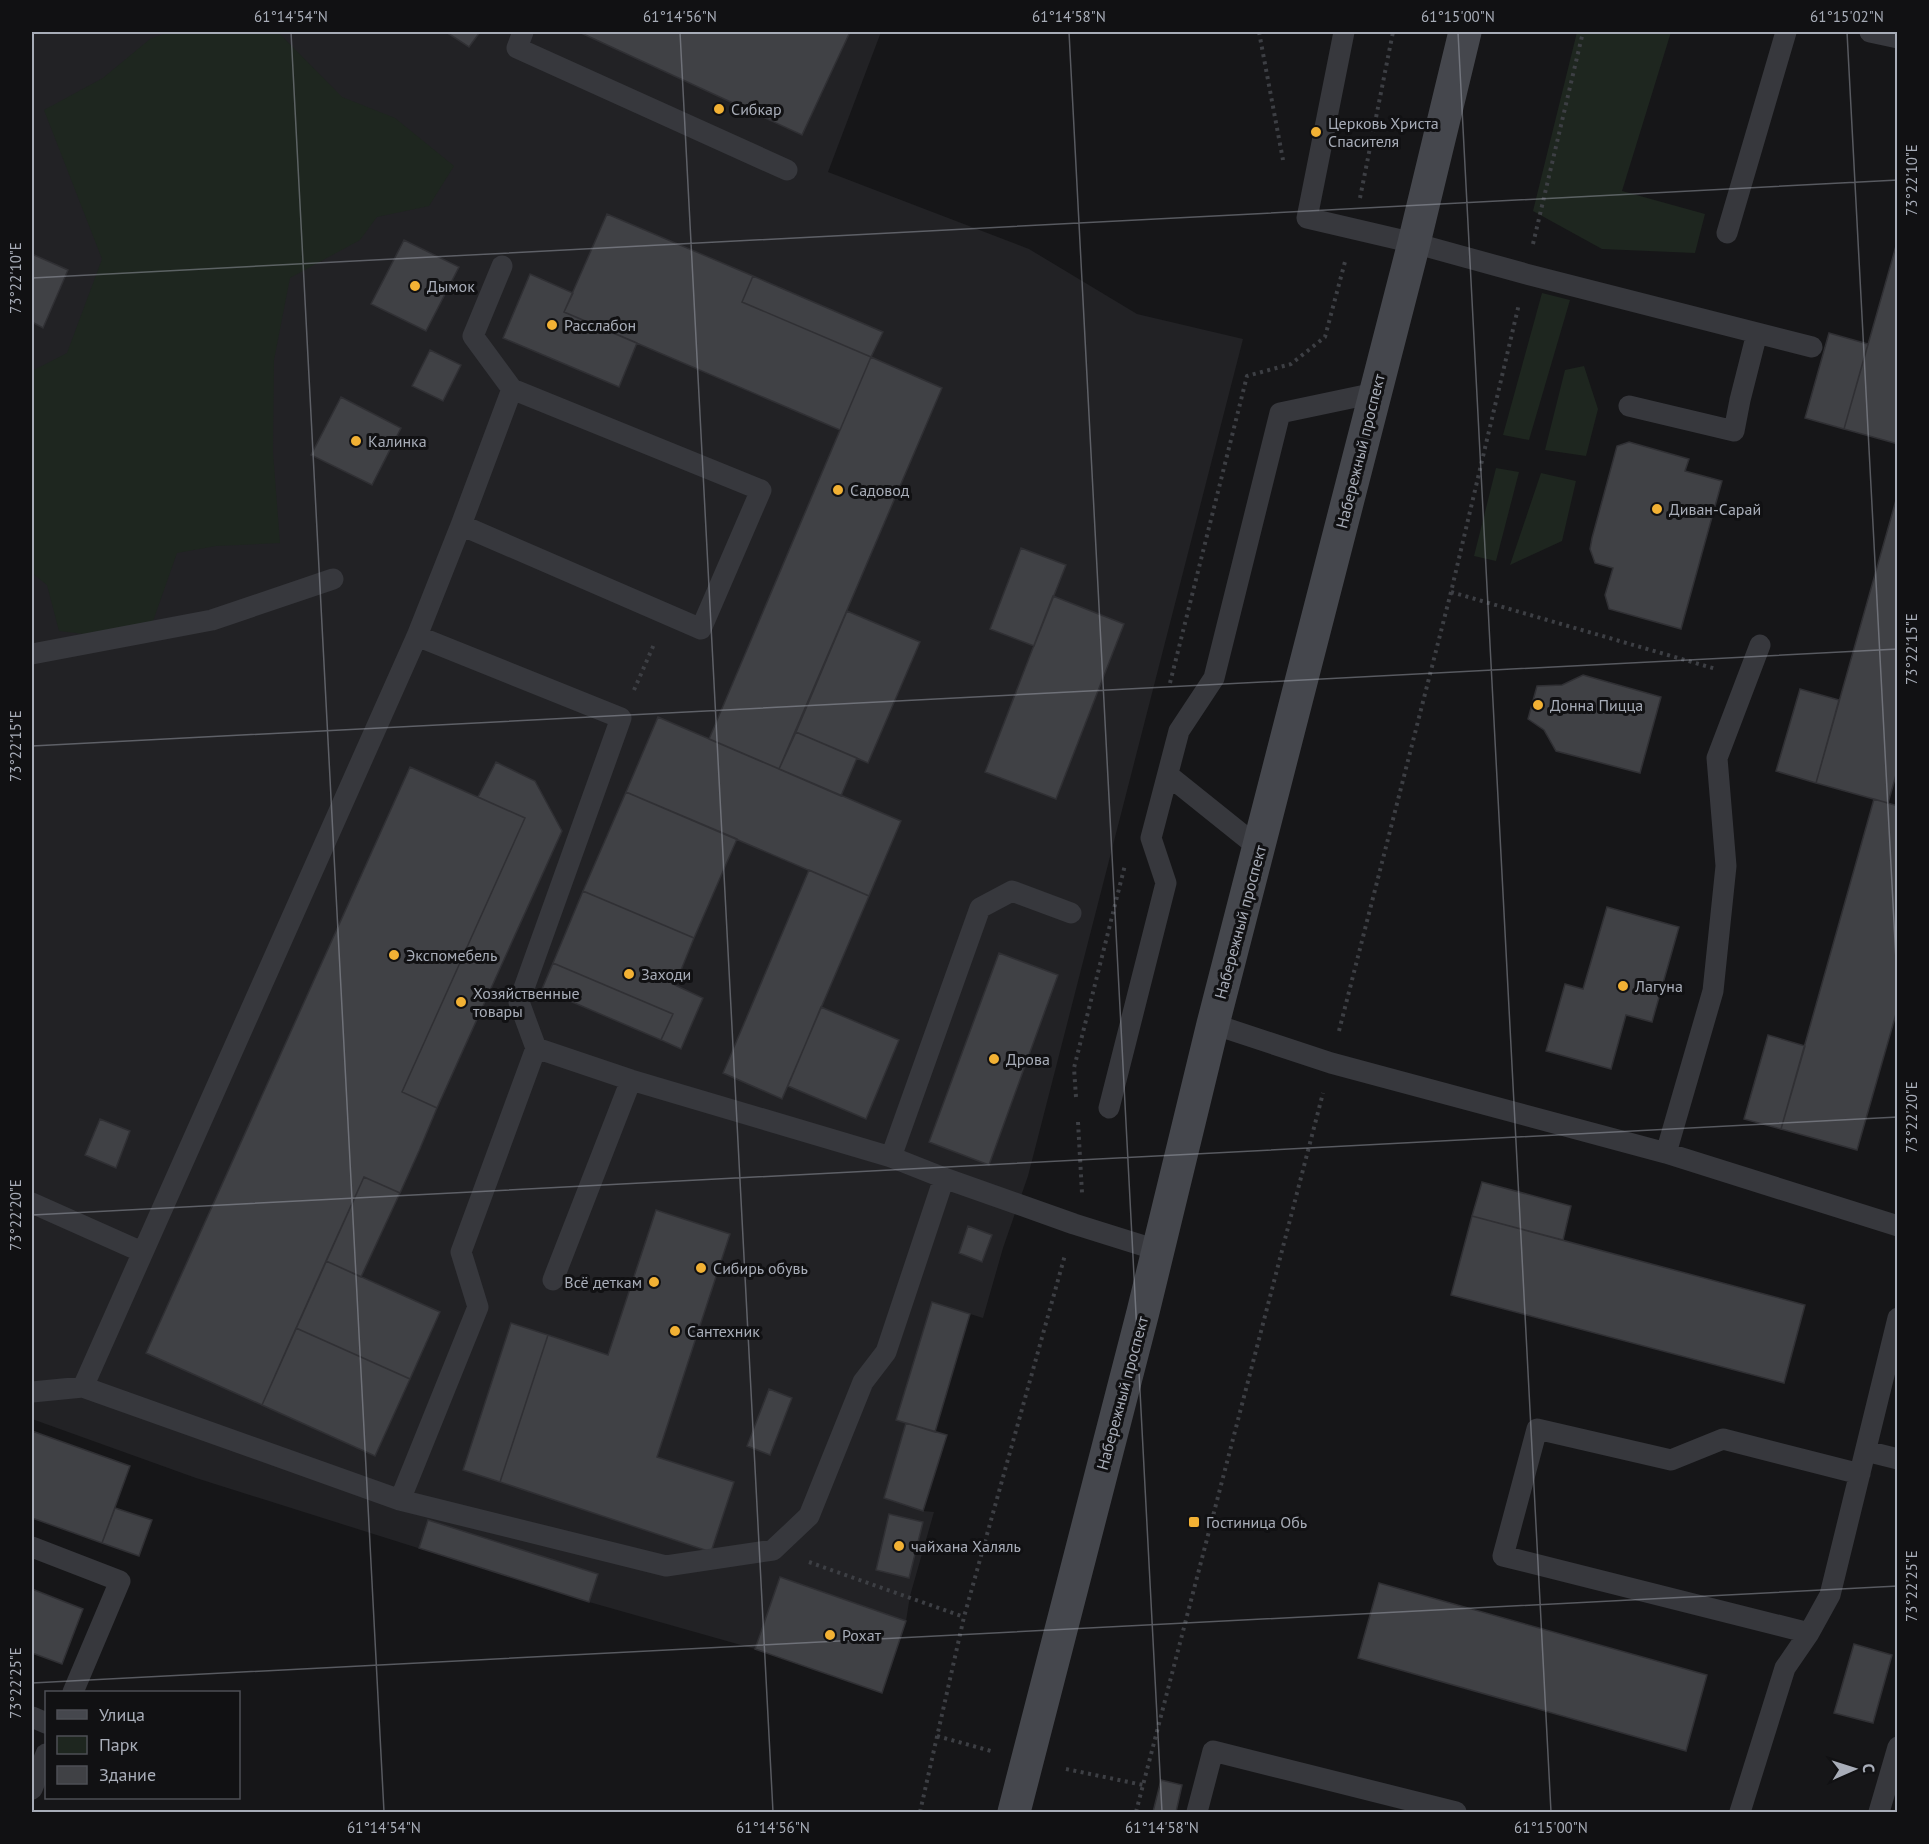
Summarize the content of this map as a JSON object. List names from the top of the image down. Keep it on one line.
{"streets":{"main road":["Набережный проспект"]},"places":{"other":["Сибкар","Церковь Христа Спасителя","Дымок","Расслабон","Калинка","Садовод","Диван-Сарай","Донна Пицца","Экспомебель","Заходи","Лагуна","Хозяйственные товары","Дрова","Сибирь обувь","Всё деткам","Сантехник","чайхана Халяль","Рохат"],"transit":["Гостиница Обь"]},"legend":["Улица","Парк","Здание"],"north":"right","coordinates":["61°14'54\"N","61°14'56\"N","61°14'58\"N","61°15'00\"N","61°15'02\"N","73°22'10\"E","73°22'15\"E","73°22'20\"E","73°22'25\"E"]}
